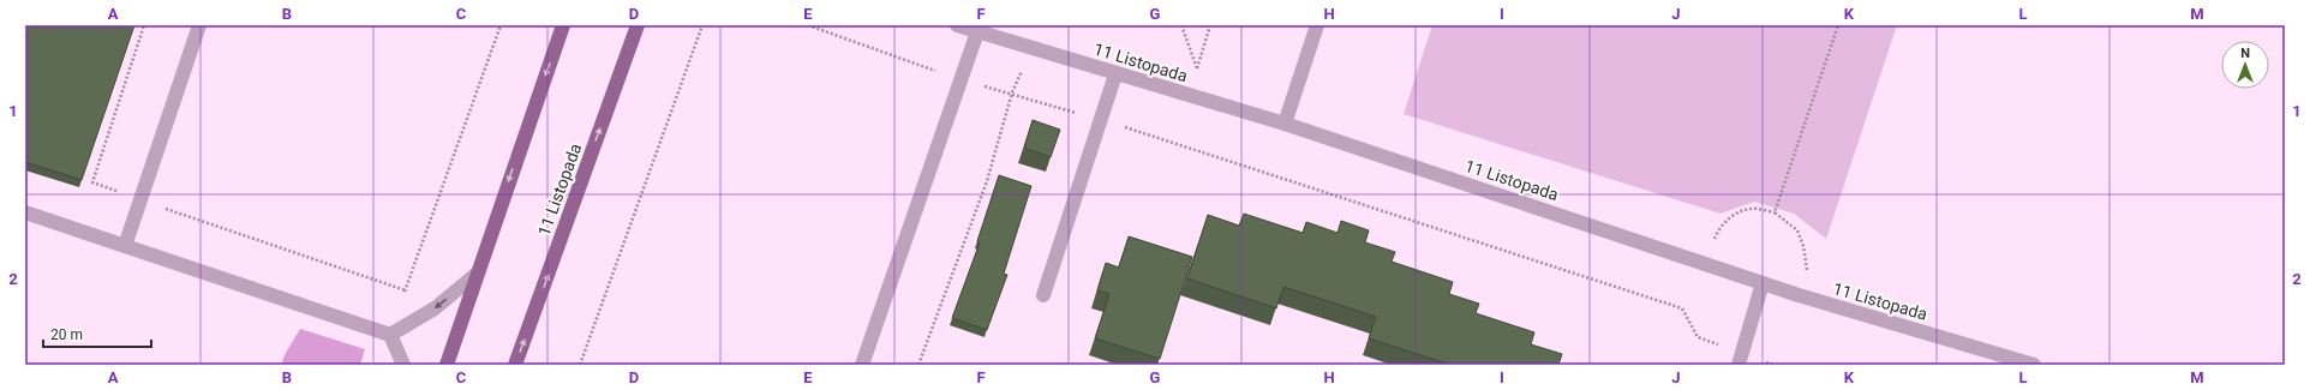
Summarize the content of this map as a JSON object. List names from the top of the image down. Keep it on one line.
{"streets":{"main road":["11 Listopada"]},"scale_bar":"20 m","north":"top","grid":{"columns":["A","B","C","D","E","F","G","H","I","J","K","L","M"],"rows":["1","2"]}}
